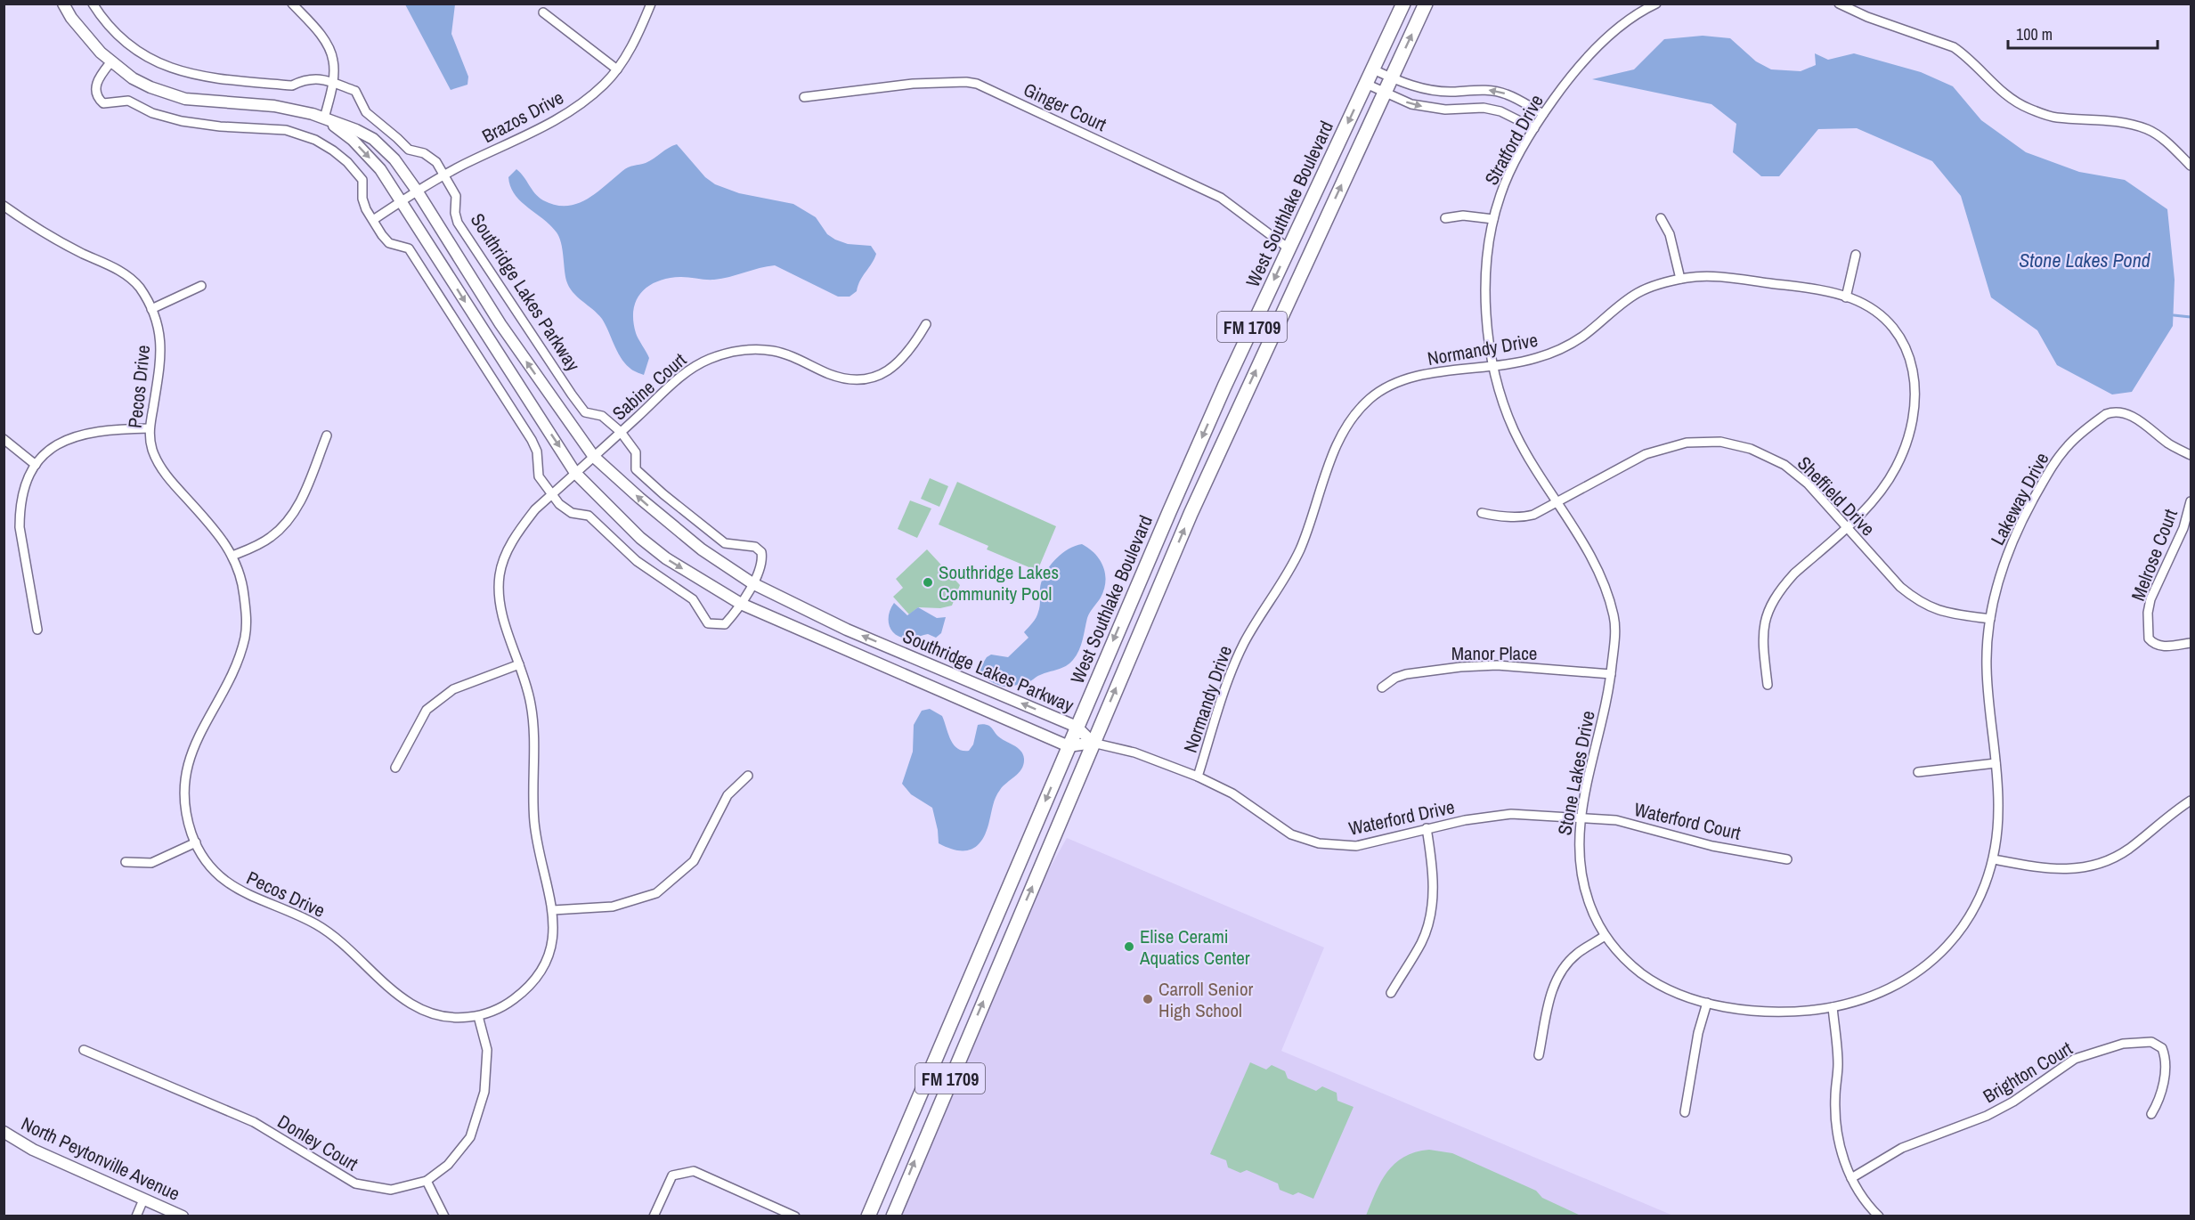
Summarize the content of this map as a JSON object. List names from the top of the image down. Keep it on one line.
{"streets":{"main road":["West Southlake Boulevard","FM 1709"],"street":["Ginger Court","Brazos Drive","Stratford Drive","Southridge Lakes Parkway","Normandy Drive","Pecos Drive","Sabine Court","Sheffield Drive","Lakeway Drive","Melrose Court","Manor Place","Stone Lakes Drive","Waterford Drive","Waterford Court","Brighton Court","Donley Court","North Peytonville Avenue"]},"crossings":[["Ginger Court","West Southlake Boulevard"],["Brazos Drive","Southridge Lakes Parkway"],["Stratford Drive","Normandy Drive"],["Stratford Drive","Stone Lakes Drive"],["West Southlake Boulevard","Southridge Lakes Parkway"],["West Southlake Boulevard","Waterford Drive"],["Southridge Lakes Parkway","Pecos Drive"],["Southridge Lakes Parkway","Sabine Court"],["Southridge Lakes Parkway","Waterford Drive"],["Normandy Drive","Sheffield Drive"],["Normandy Drive","Stone Lakes Drive"],["Normandy Drive","Waterford Drive"],["Pecos Drive","Sabine Court"],["Pecos Drive","Donley Court"],["Sheffield Drive","Lakeway Drive"],["Sheffield Drive","Stone Lakes Drive"],["Lakeway Drive","Stone Lakes Drive"],["Manor Place","Stone Lakes Drive"],["Stone Lakes Drive","Waterford Drive"],["Stone Lakes Drive","Waterford Court"],["Waterford Drive","Waterford Court"]],"water":["Stone Lakes Pond"],"places":["Southridge Lakes Community Pool","Elise Cerami Aquatics Center","Carroll Senior High School"],"scale_bar":"100 m"}
